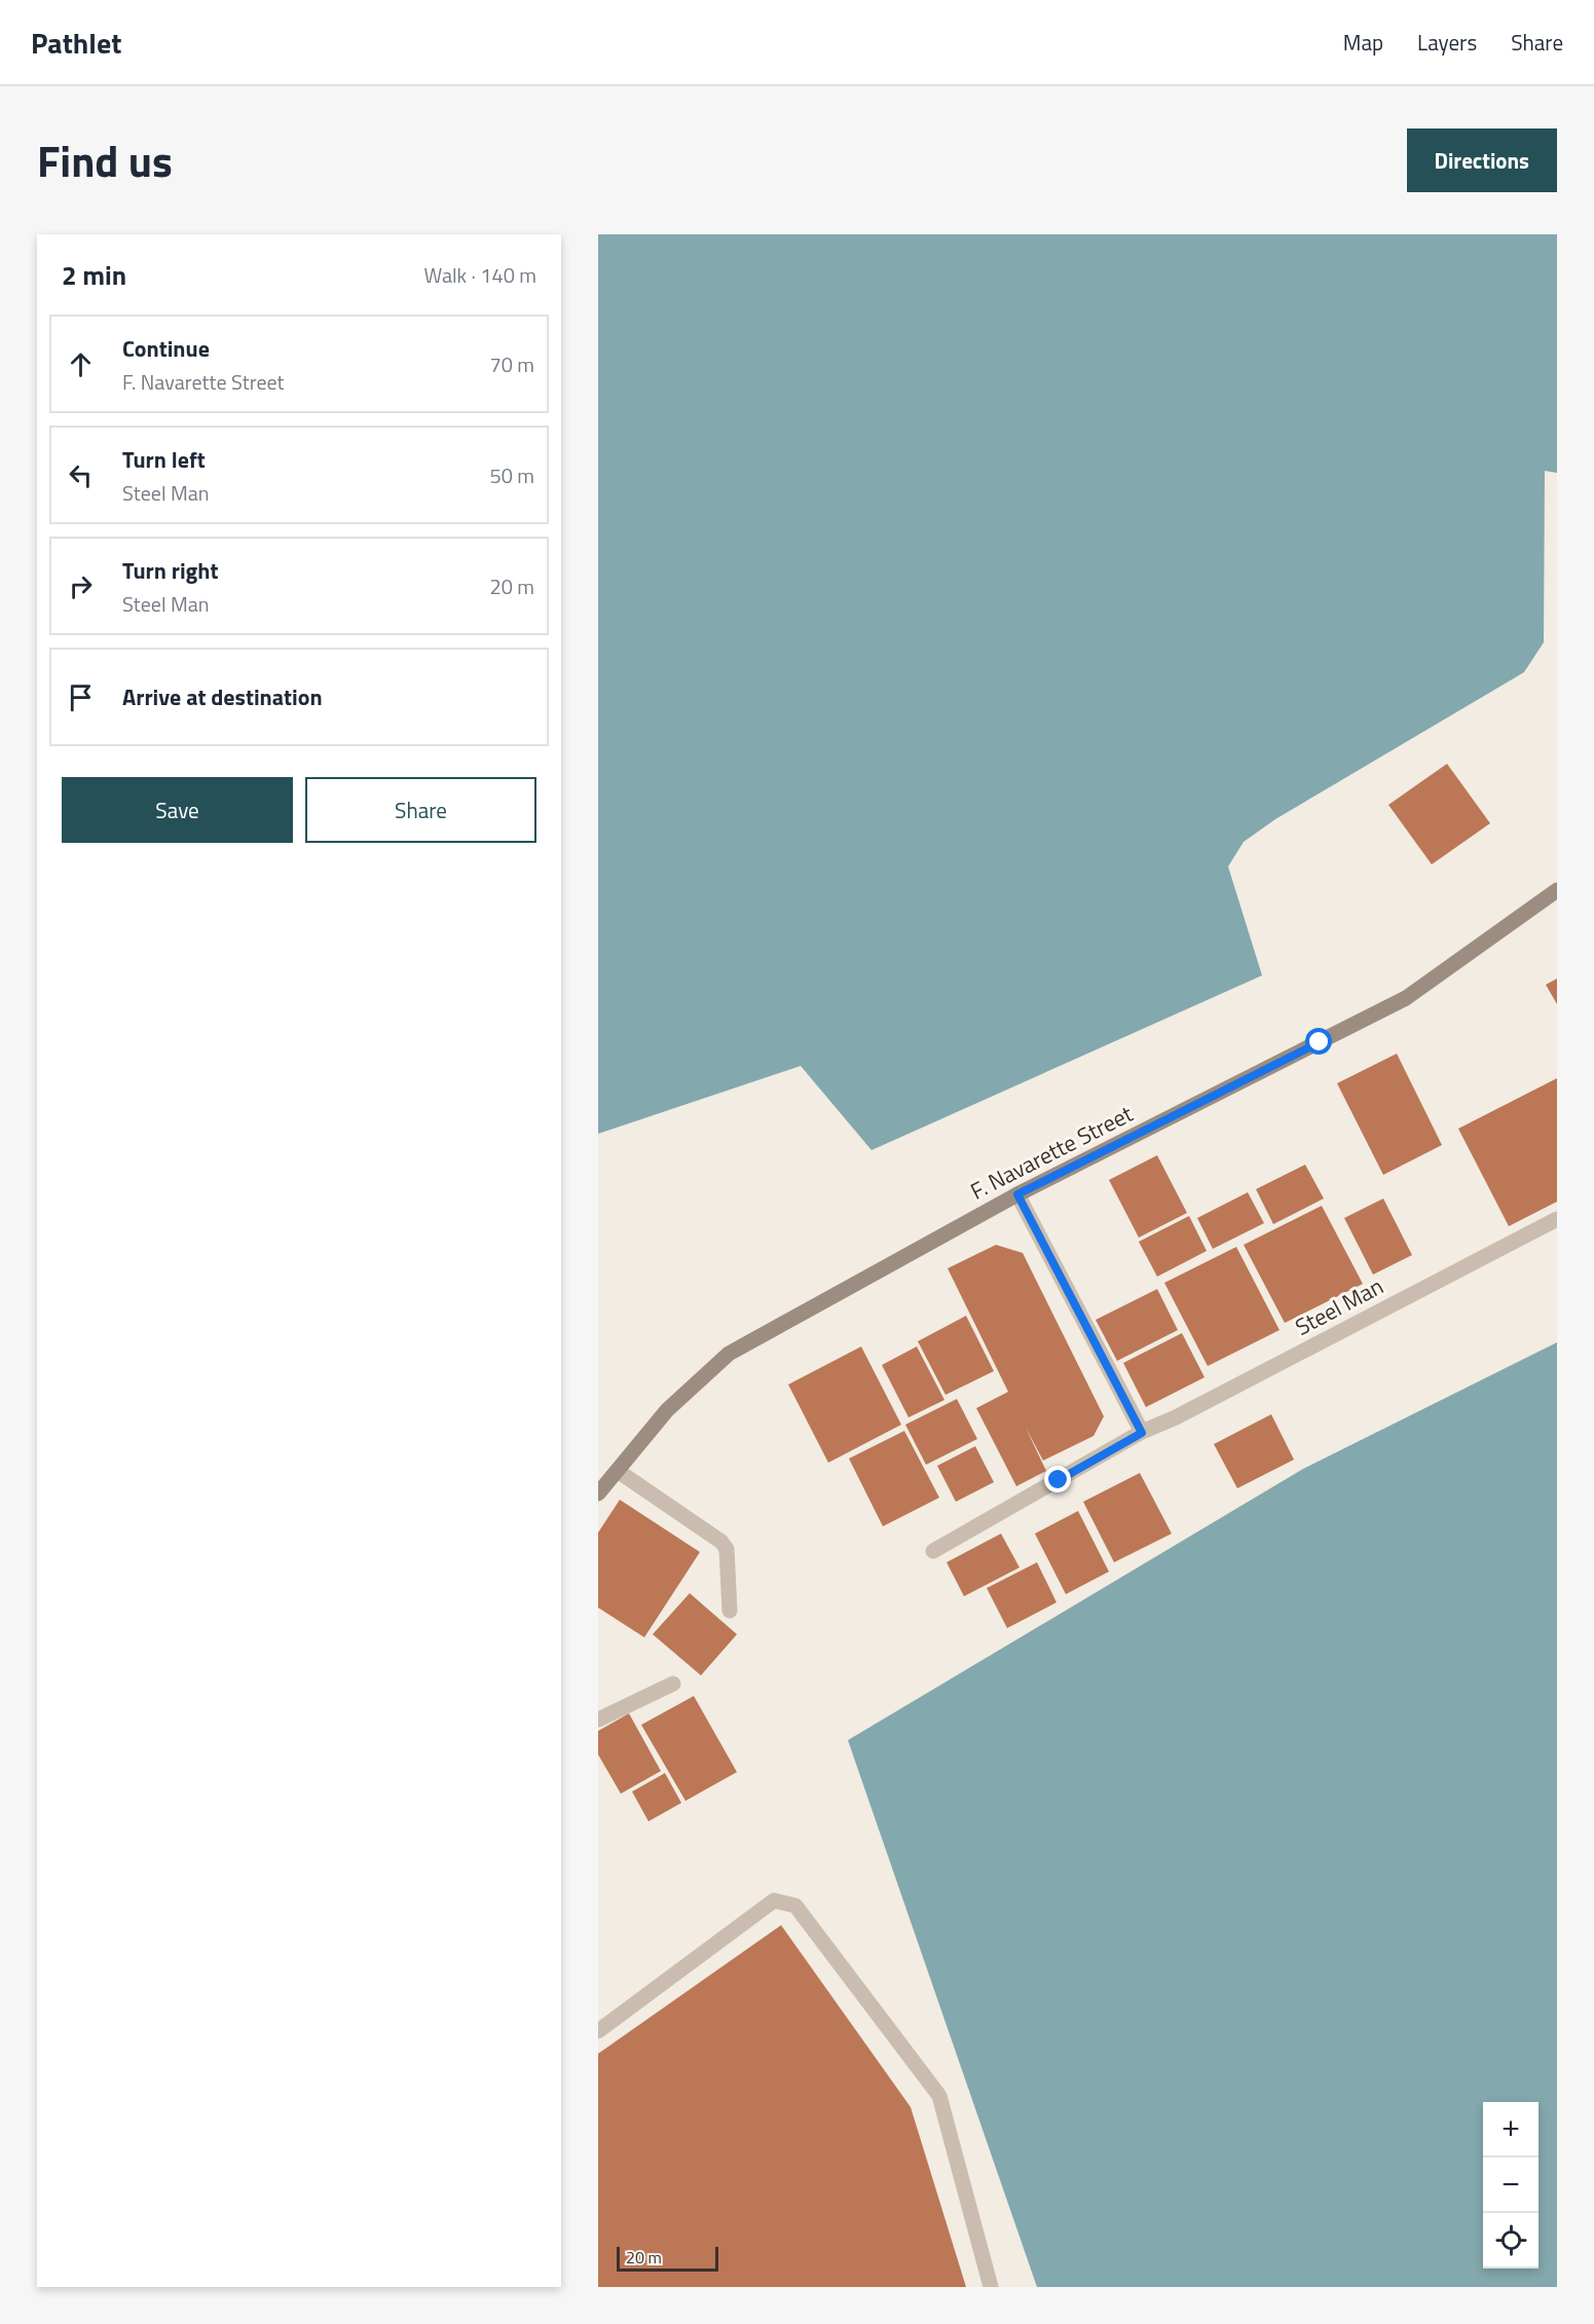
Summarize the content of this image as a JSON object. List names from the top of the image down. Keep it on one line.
{"streets":{"main road":["F. Navarette Street"],"street":["Steel Man"]},"scale_bar":"20 m","page":{"header":"Pathlet","nav":["Map","Layers","Share"],"title":"Find us","buttons":["Directions",["Save","Share"]],"heading":["2 min","Walk · 140 m"],"list":[["Continue","F. Navarette Street","70 m"],["Turn left","Steel Man","50 m"],["Turn right","Steel Man","20 m"],"Arrive at destination"],"map_buttons":["+","−"],"scale":"20 m"}}
